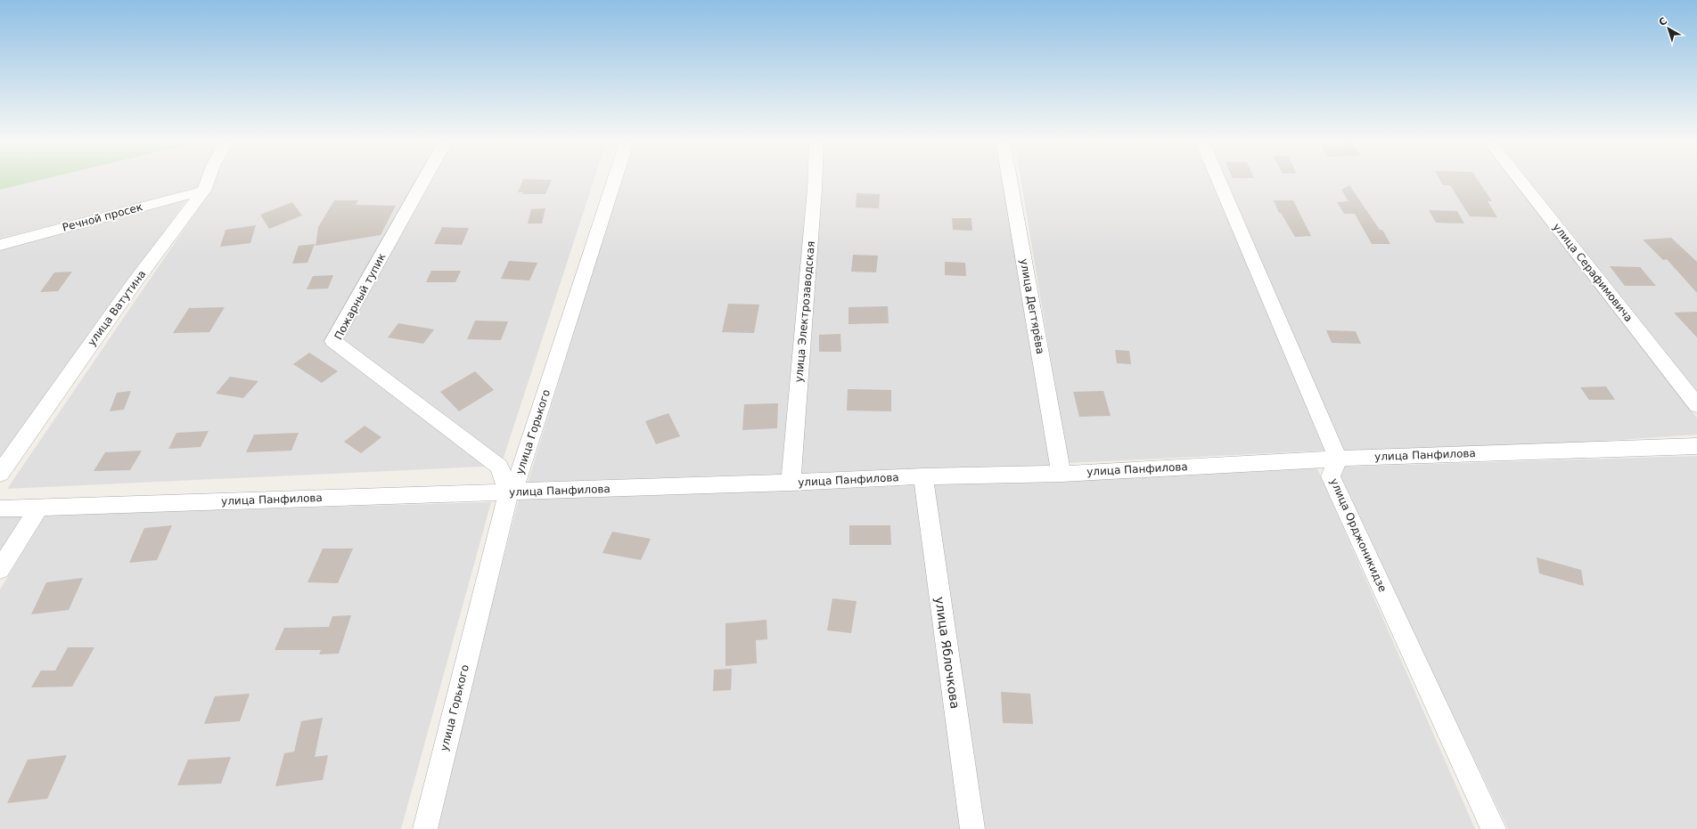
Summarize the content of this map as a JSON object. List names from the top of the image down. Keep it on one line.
{"streets":{"street":["Речной просек","улица Серафимовича","Пожарный тупик","улица Дегтярёва","улица Ватутина","улица Электрозаводская","улица Горького","улица Панфилова","улица Орджоникидзе","улица Яблочкова"]},"crossings":[["Речной просек","улица Ватутина"],["Пожарный тупик","улица Горького"],["Пожарный тупик","улица Панфилова"],["улица Дегтярёва","улица Панфилова"],["улица Электрозаводская","улица Панфилова"],["улица Горького","улица Панфилова"],["улица Панфилова","улица Орджоникидзе"],["улица Панфилова","улица Яблочкова"]],"north":"top left"}
